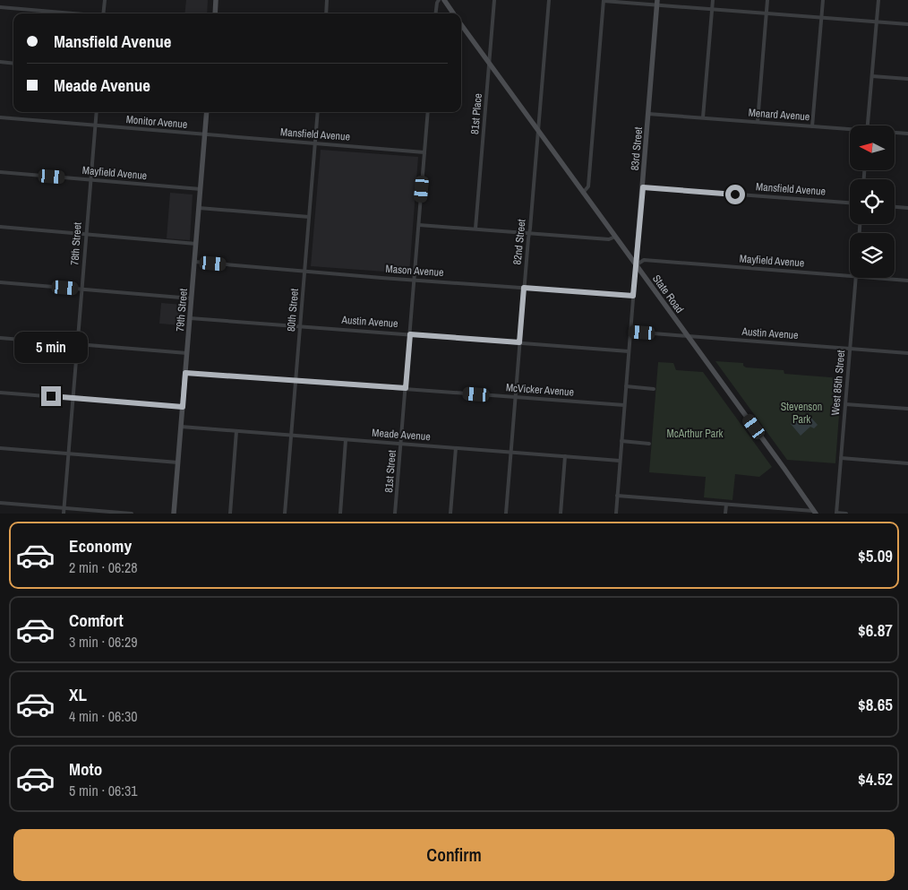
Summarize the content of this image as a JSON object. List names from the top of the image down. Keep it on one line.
{"streets":{"street":["81st Place","Menard Avenue","Monitor Avenue","Mansfield Avenue","83rd Street","Mayfield Avenue","82nd Street","78th Street","Mason Avenue","State Road","79th Street","80th Street","Austin Avenue","West 85th Street","McVicker Avenue","Meade Avenue","81st Street"]},"crossings":[["81st Place","State Road"],["Menard Avenue","83rd Street"],["Monitor Avenue","Mansfield Avenue"],["Monitor Avenue","78th Street"],["Monitor Avenue","79th Street"],["Mansfield Avenue","83rd Street"],["Mansfield Avenue","79th Street"],["Mansfield Avenue","80th Street"],["Mansfield Avenue","81st Street"],["83rd Street","Mayfield Avenue"],["83rd Street","Mason Avenue"],["83rd Street","State Road"],["83rd Street","Austin Avenue"],["83rd Street","McVicker Avenue"],["83rd Street","Meade Avenue"],["Mayfield Avenue","78th Street"],["Mayfield Avenue","State Road"],["Mayfield Avenue","79th Street"],["82nd Street","Mason Avenue"],["82nd Street","State Road"],["82nd Street","Austin Avenue"],["82nd Street","McVicker Avenue"],["82nd Street","Meade Avenue"],["Mason Avenue","79th Street"],["Mason Avenue","80th Street"],["Mason Avenue","81st Street"],["State Road","Austin Avenue"],["79th Street","Austin Avenue"],["79th Street","McVicker Avenue"],["79th Street","Meade Avenue"],["80th Street","Austin Avenue"],["80th Street","McVicker Avenue"],["80th Street","Meade Avenue"],["Austin Avenue","West 85th Street"],["Austin Avenue","81st Street"],["McVicker Avenue","81st Street"],["Meade Avenue","81st Street"]],"parks":["Stevenson Park","McArthur Park"],"north":"left","page":{"banner":["Mansfield Avenue","Meade Avenue"],"bubble":"5 min","list":[{"name":"Economy","note":"2 min · 06:28","value":"$5.09"},{"name":"Comfort","note":"3 min · 06:29","value":"$6.87"},{"name":"XL","note":"4 min · 06:30","value":"$8.65"},{"name":"Moto","note":"5 min · 06:31","value":"$4.52"}],"buttons":"Confirm"}}
